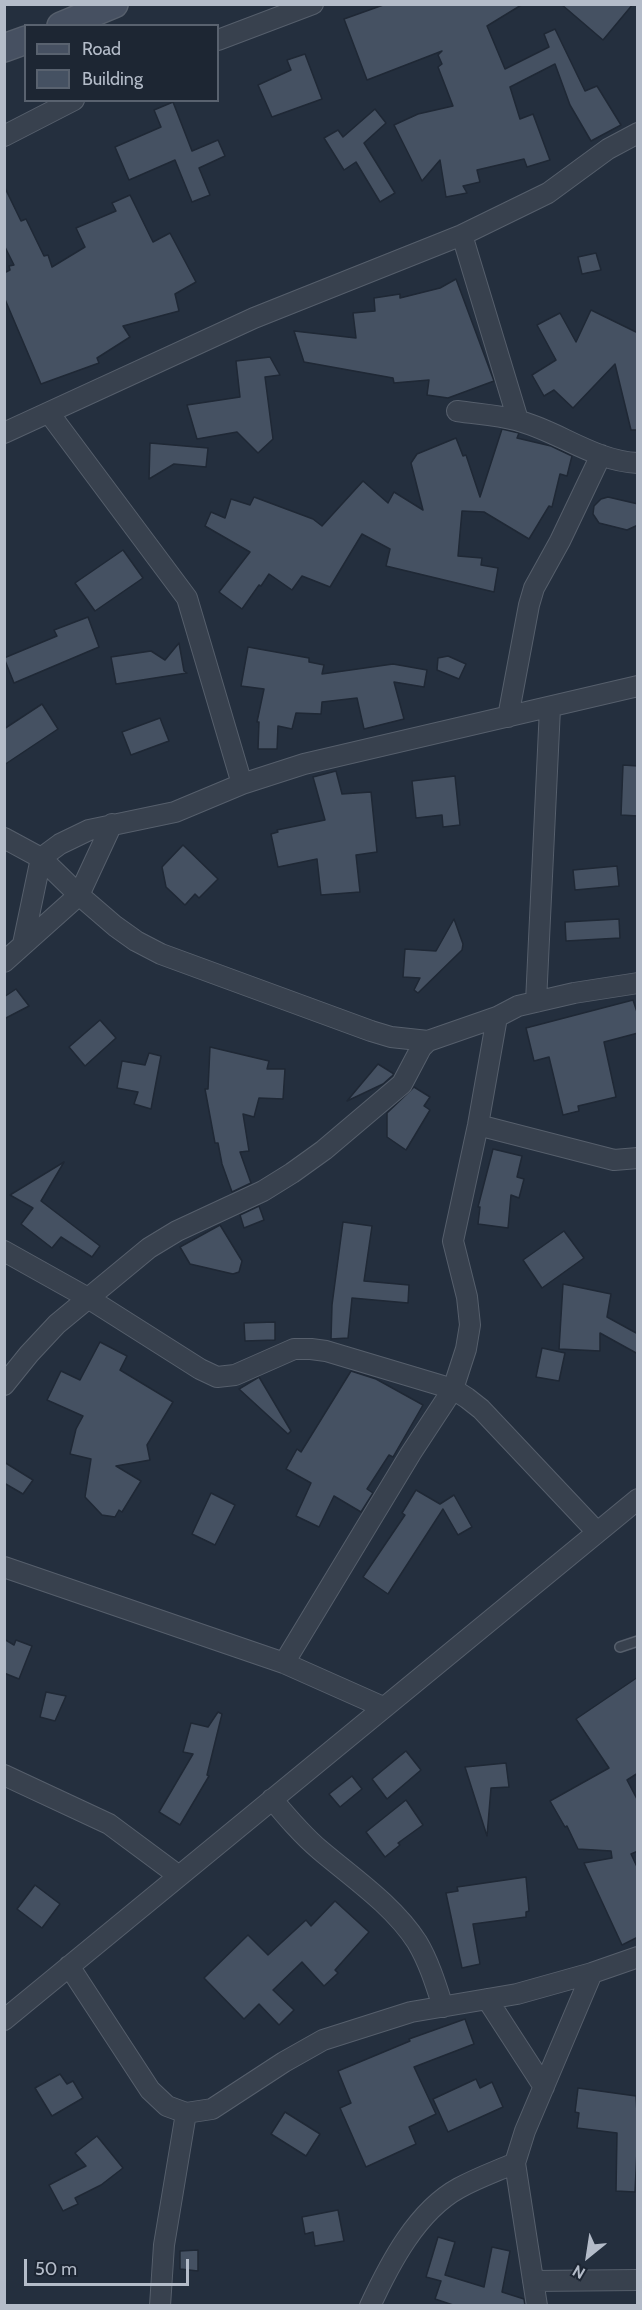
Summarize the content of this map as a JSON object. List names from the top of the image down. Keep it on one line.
{"legend":["Road","Building"],"scale_bar":"50 m","north":"bottom left"}
